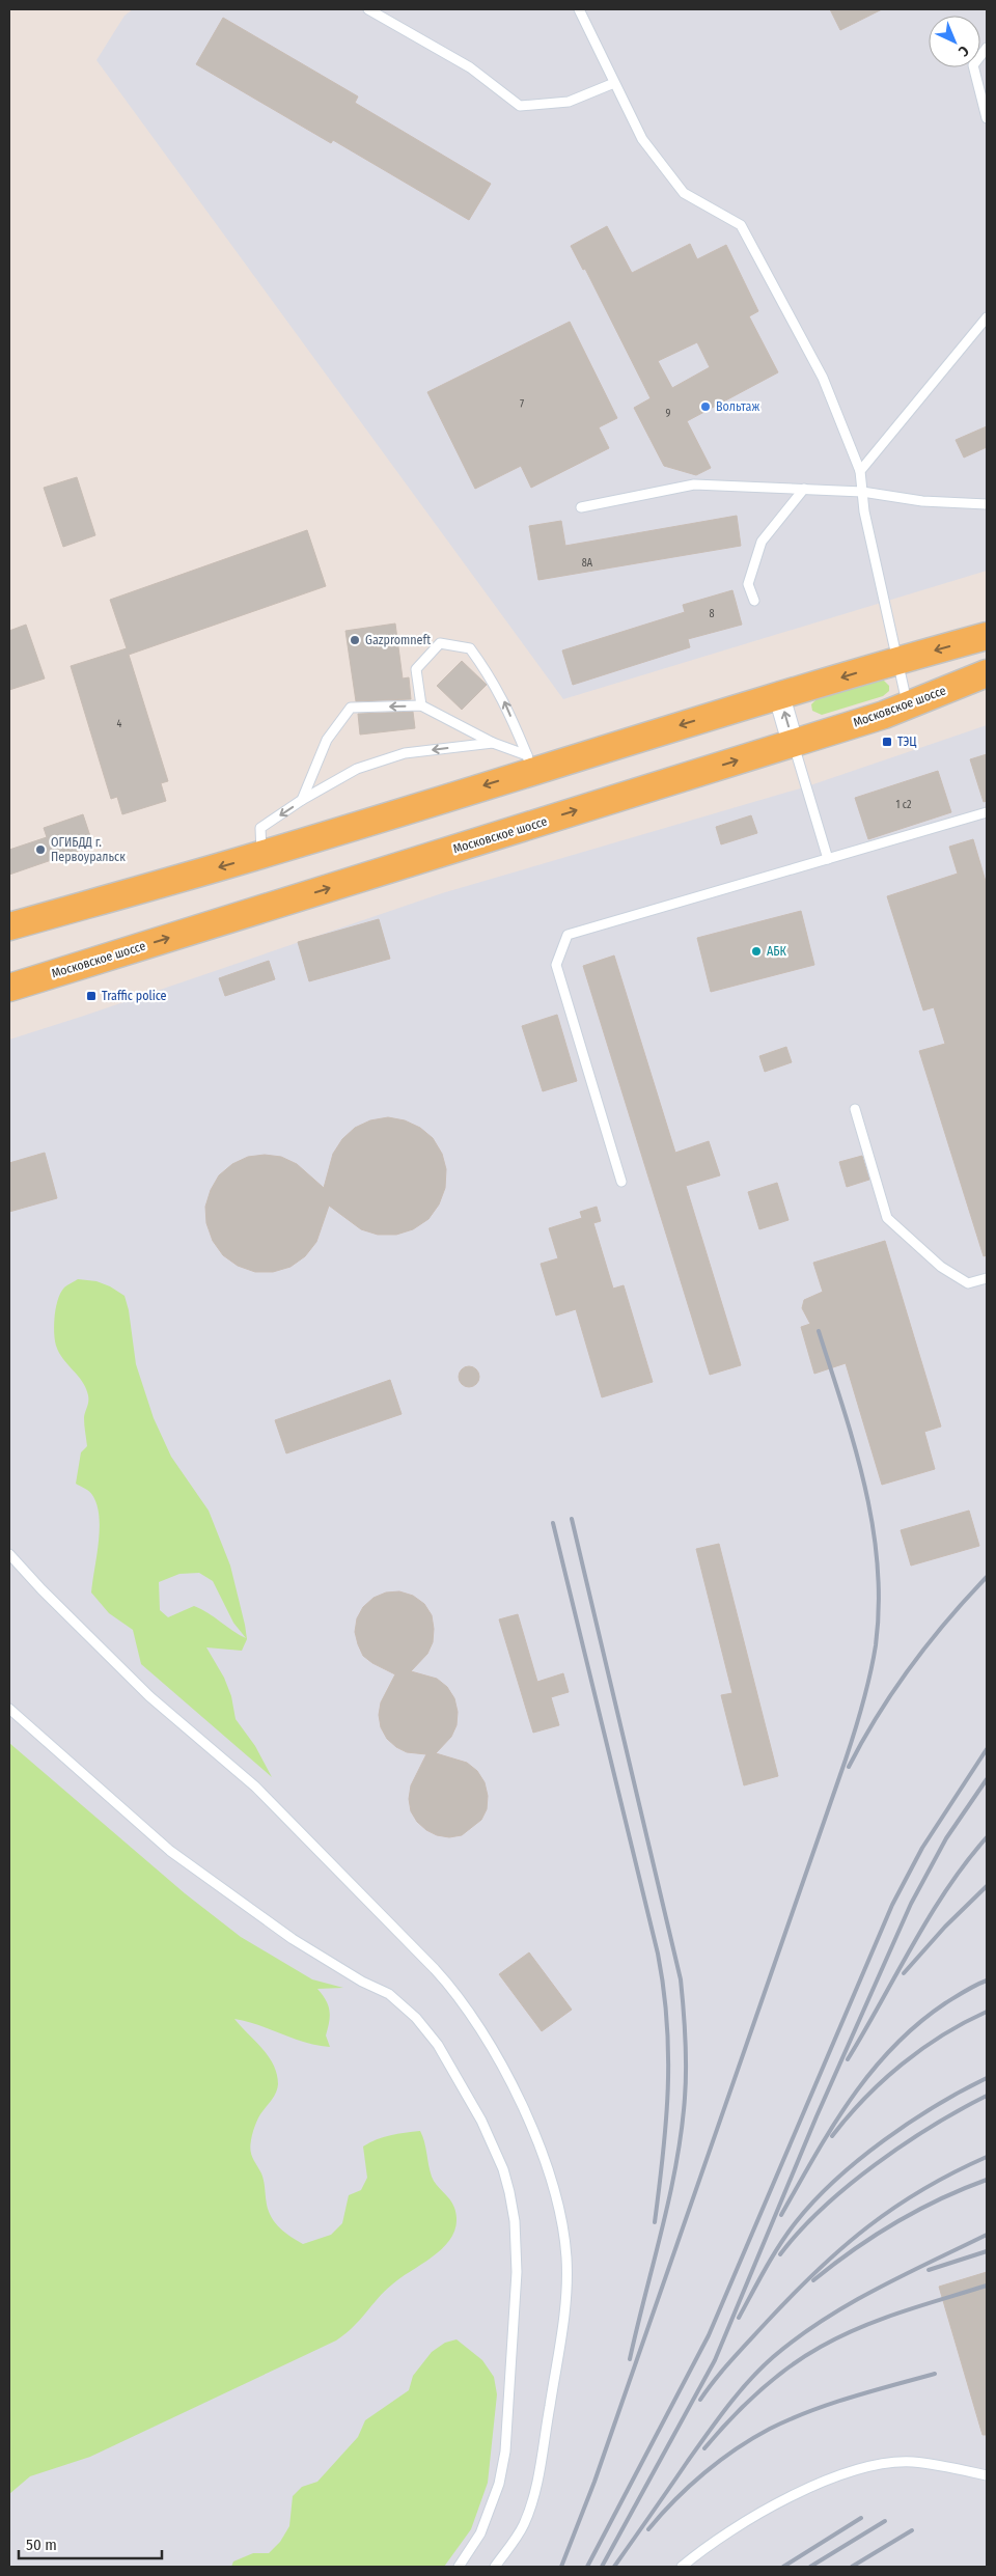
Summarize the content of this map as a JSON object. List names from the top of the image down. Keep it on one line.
{"streets":{"main road":["Московское шоссе"]},"places":{"other":["Вольтаж","Gazpromneft","ОГИБДД г. Первоуральск","АБК"],"transit":["ТЭЦ","Traffic police"]},"house_numbers":["7","9","8А","8","4","1 c2"],"scale_bar":"50 m","north":"bottom right"}
